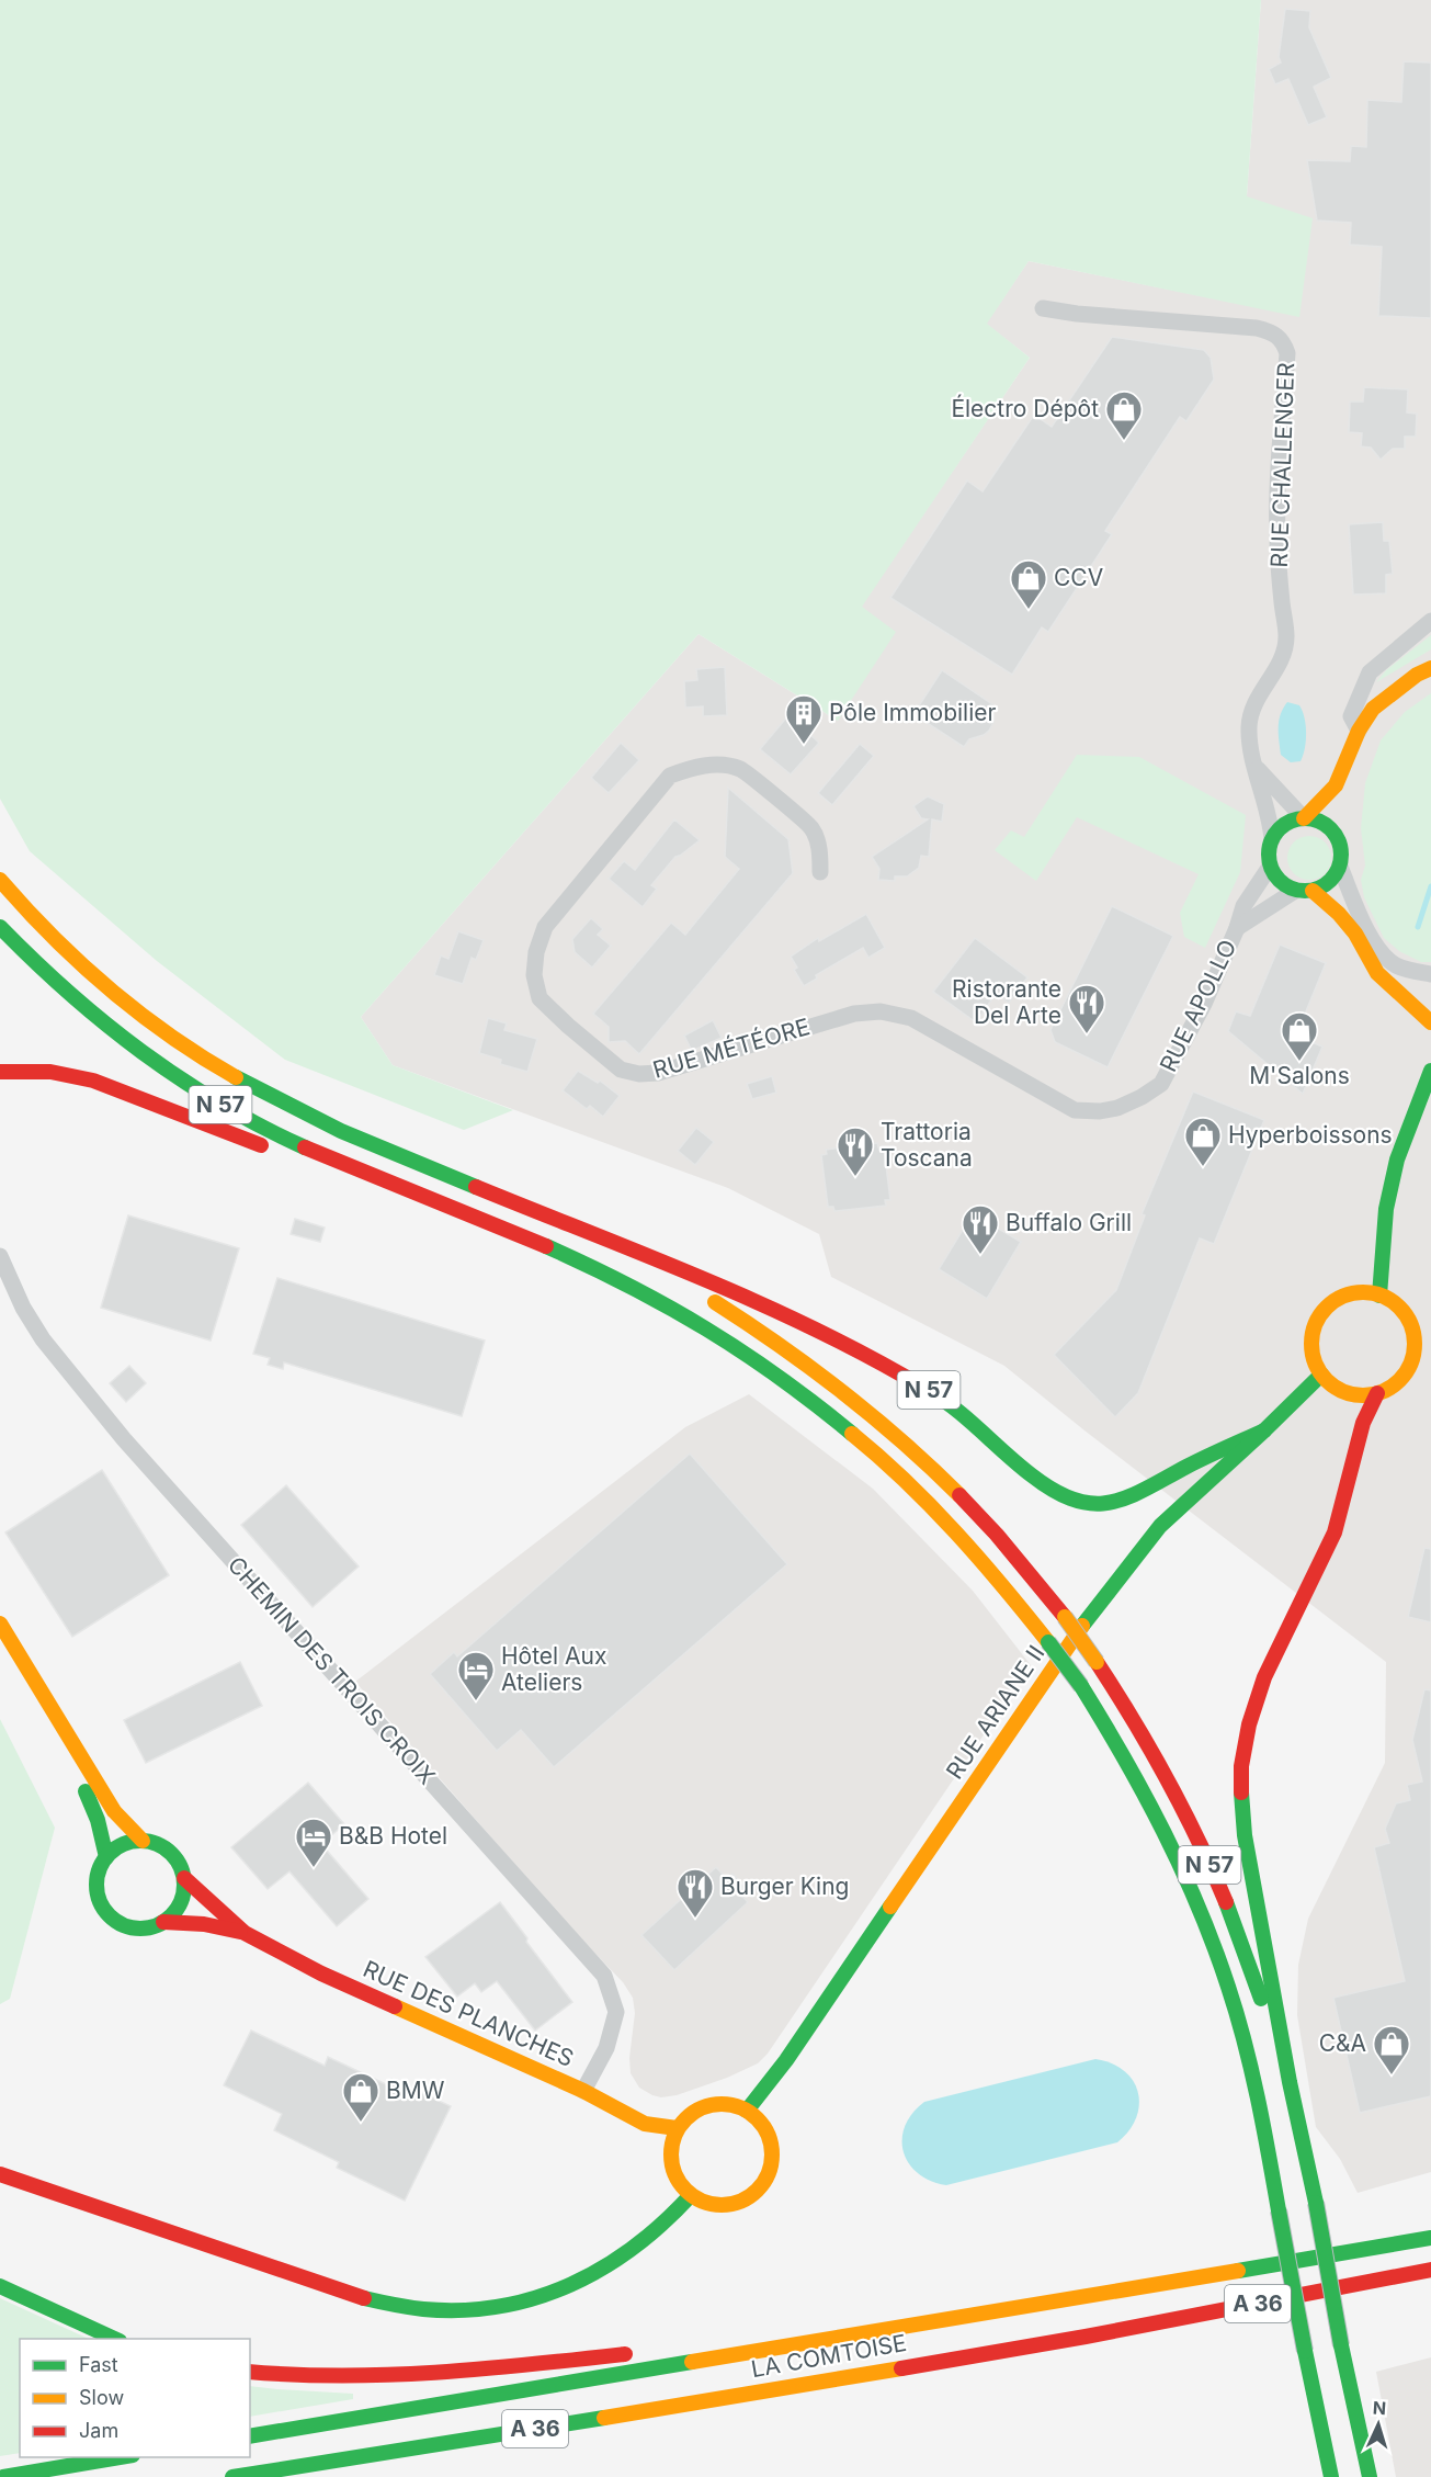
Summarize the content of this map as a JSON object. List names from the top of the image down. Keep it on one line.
{"streets":{"main road":["N 57","RUE ARIANE II","RUE DES PLANCHES","A 36","LA COMTOISE"],"street":["RUE CHALLENGER","RUE APOLLO","RUE MÉTÉORE","CHEMIN DES TROIS CROIX"]},"crossings":[["RUE APOLLO","RUE MÉTÉORE"],["N 57","RUE ARIANE II"],["CHEMIN DES TROIS CROIX","RUE DES PLANCHES"],["RUE ARIANE II","RUE DES PLANCHES"],["A 36","LA COMTOISE"]],"places":{"shop":["Électro Dépôt","CCV","M'Salons","Hyperboissons","C&A","BMW"],"building":["Pôle Immobilier"],"restaurant":["Ristorante Del Arte","Trattoria Toscana","Buffalo Grill","Burger King"],"hotel":["Hôtel Aux Ateliers","B&B Hotel"]},"legend":["Fast","Slow","Jam"],"north":"top"}
